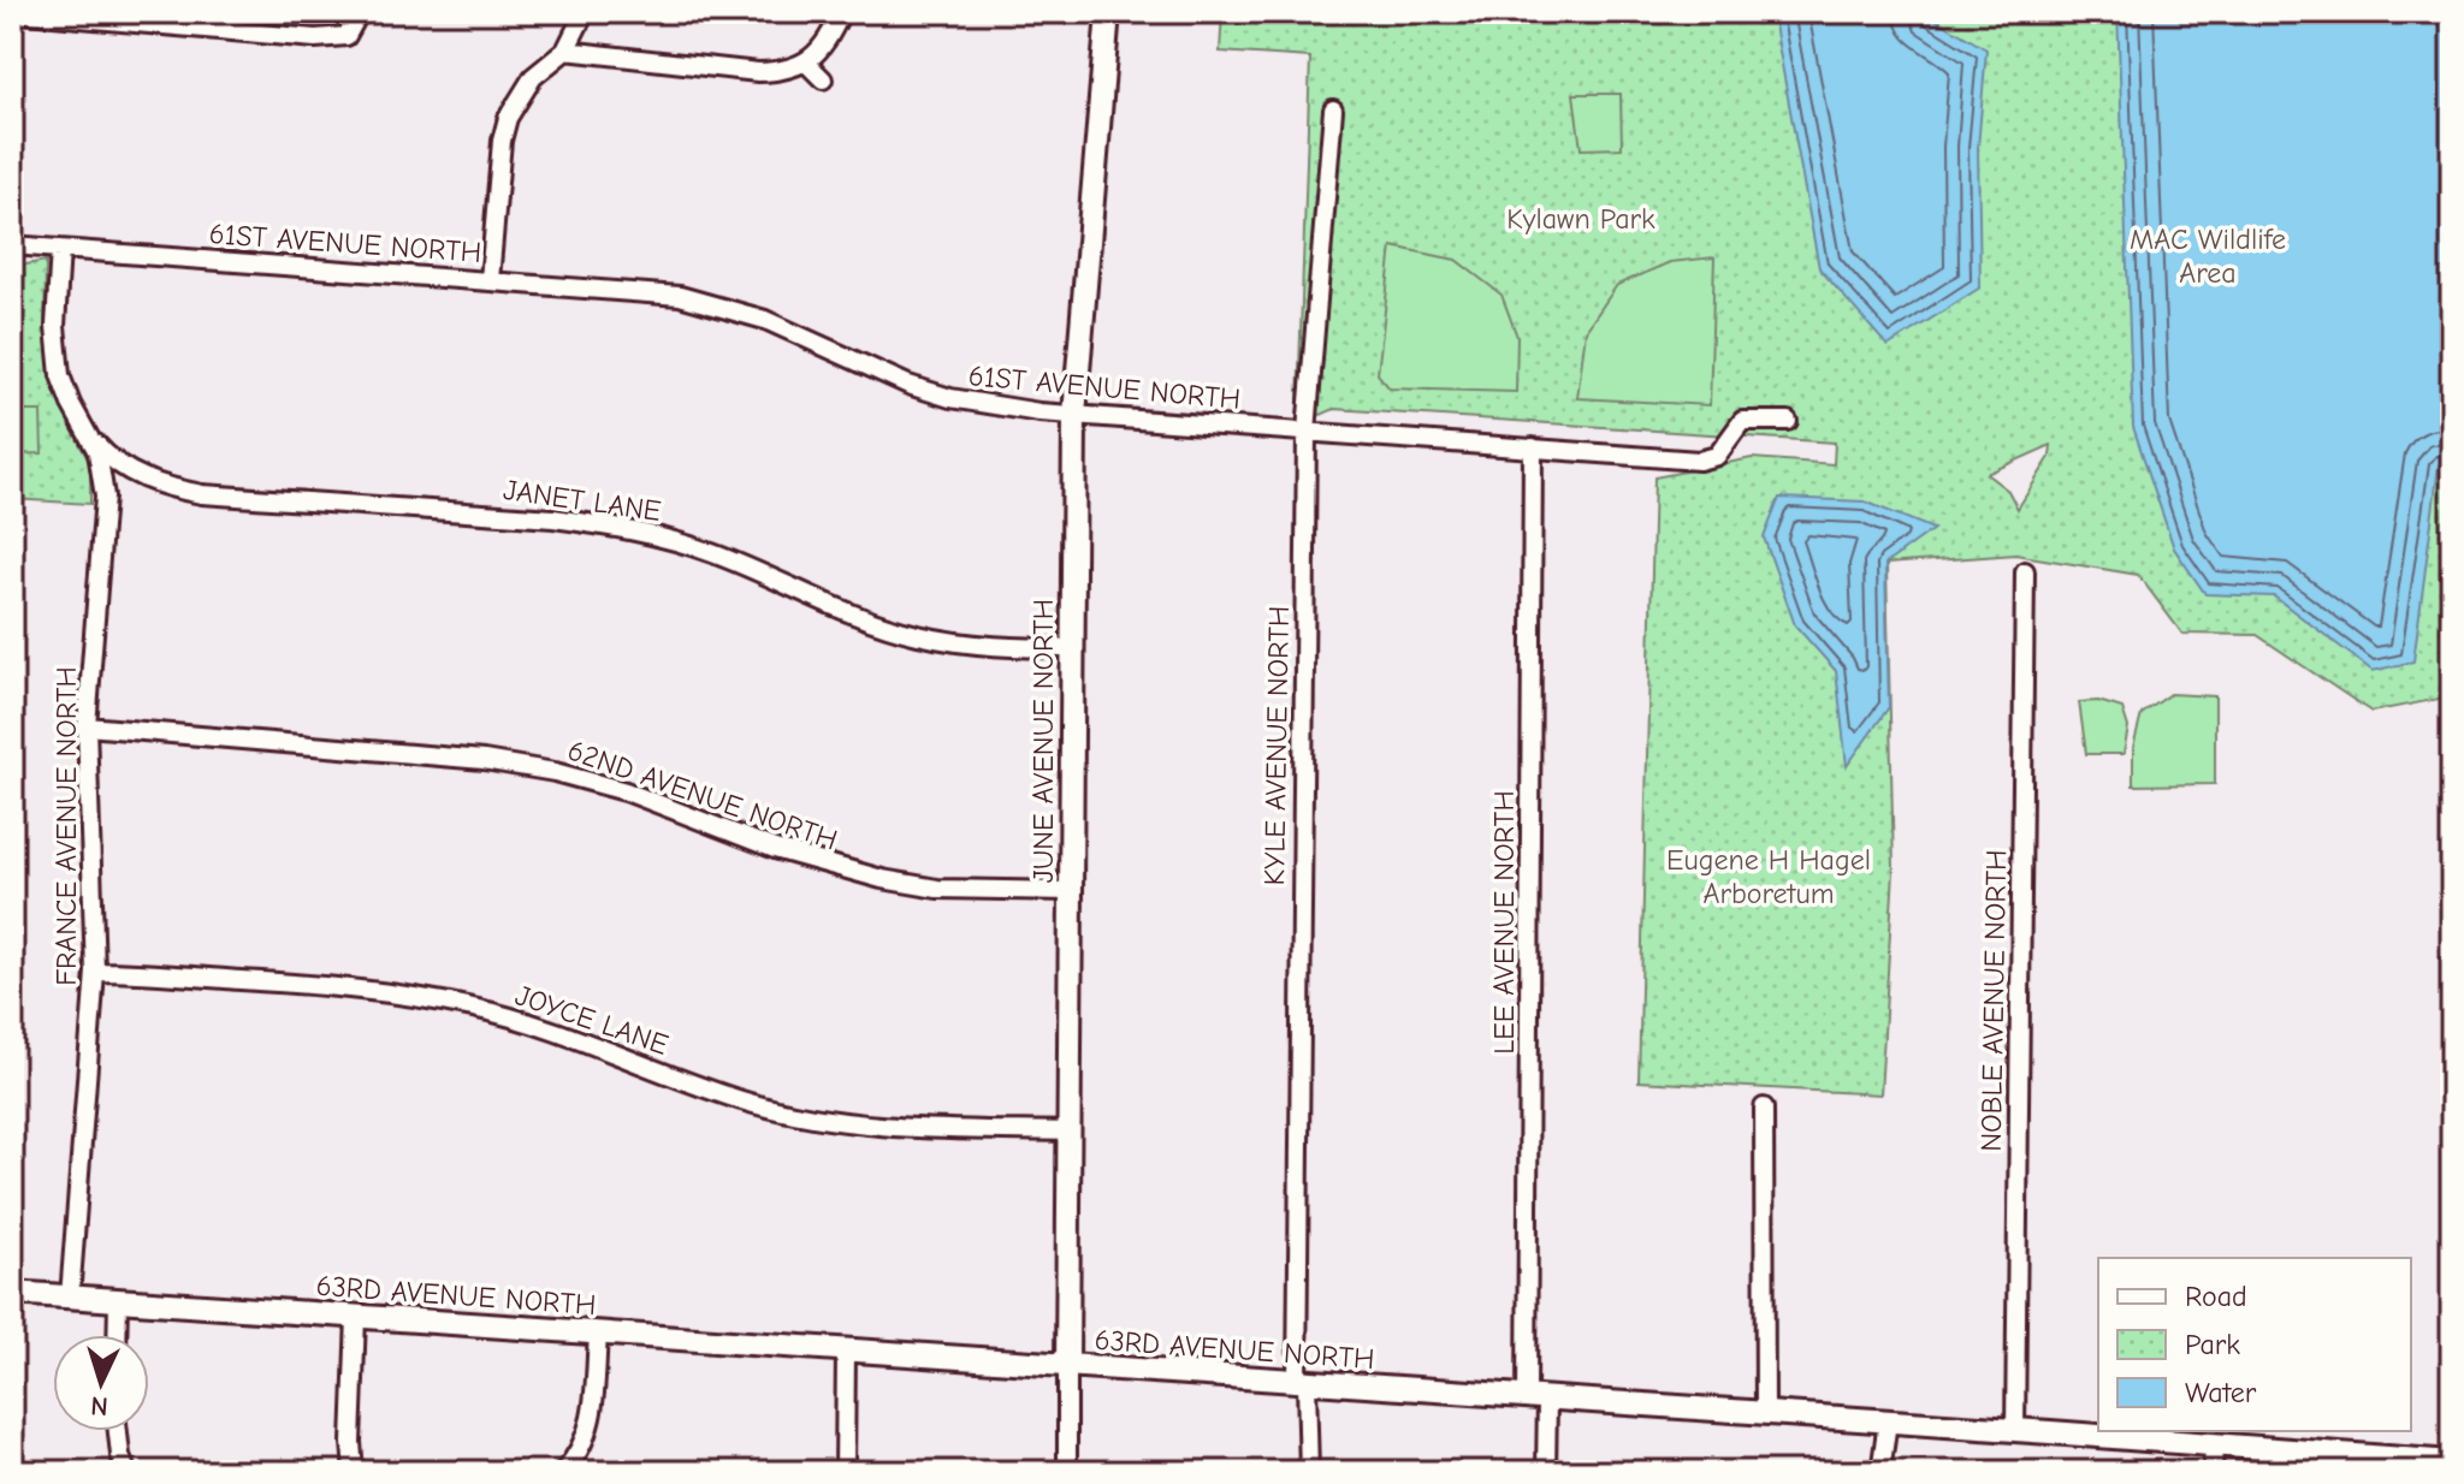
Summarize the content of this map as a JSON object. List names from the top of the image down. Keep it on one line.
{"streets":{"street":["61ST AVENUE NORTH","JANET LANE","JUNE AVENUE NORTH","KYLE AVENUE NORTH","62ND AVENUE NORTH","FRANCE AVENUE NORTH","LEE AVENUE NORTH","NOBLE AVENUE NORTH","JOYCE LANE","63RD AVENUE NORTH"]},"crossings":[["61ST AVENUE NORTH","JUNE AVENUE NORTH"],["61ST AVENUE NORTH","KYLE AVENUE NORTH"],["61ST AVENUE NORTH","FRANCE AVENUE NORTH"],["61ST AVENUE NORTH","LEE AVENUE NORTH"],["JANET LANE","JUNE AVENUE NORTH"],["JANET LANE","FRANCE AVENUE NORTH"],["JUNE AVENUE NORTH","62ND AVENUE NORTH"],["JUNE AVENUE NORTH","JOYCE LANE"],["JUNE AVENUE NORTH","63RD AVENUE NORTH"],["KYLE AVENUE NORTH","63RD AVENUE NORTH"],["62ND AVENUE NORTH","FRANCE AVENUE NORTH"],["FRANCE AVENUE NORTH","JOYCE LANE"],["FRANCE AVENUE NORTH","63RD AVENUE NORTH"],["LEE AVENUE NORTH","63RD AVENUE NORTH"],["NOBLE AVENUE NORTH","63RD AVENUE NORTH"]],"parks":["Kylawn Park","MAC Wildlife Area","Eugene H Hagel Arboretum"],"legend":["Road","Park","Water"],"north":"bottom"}
